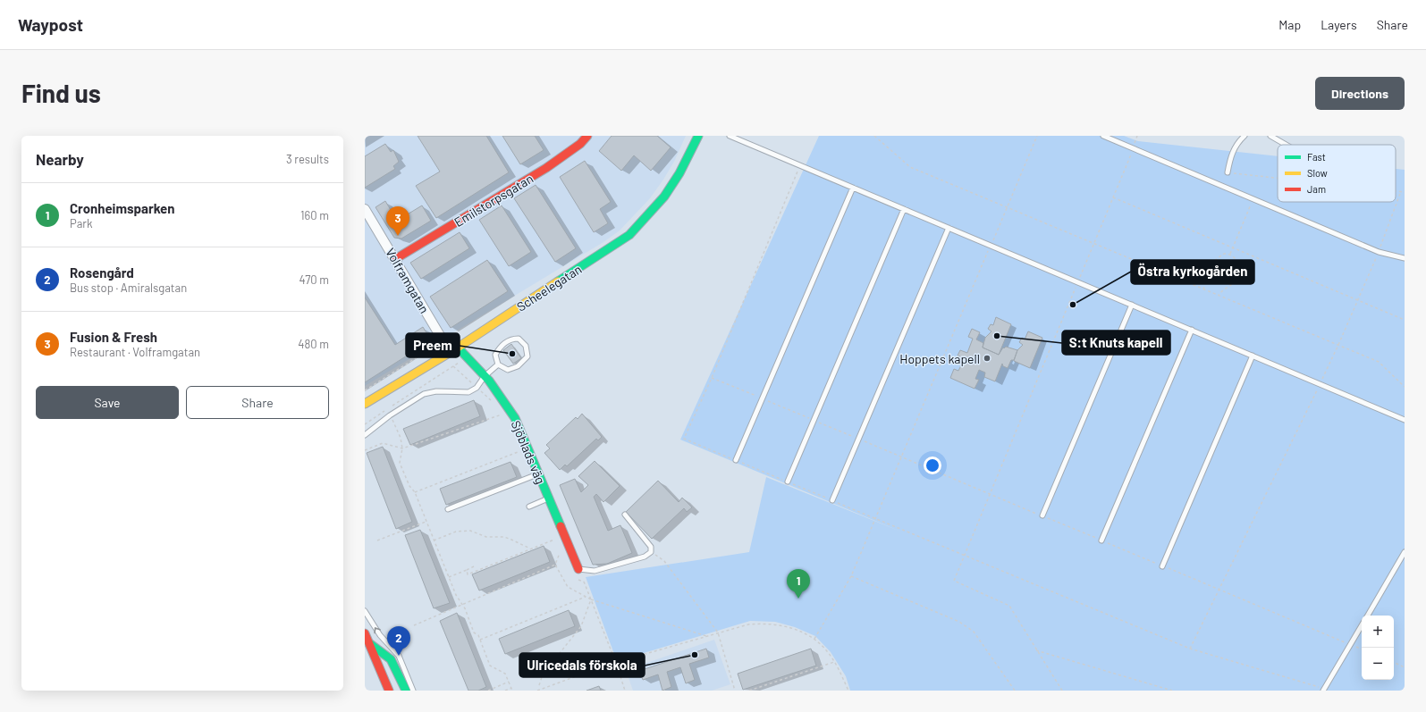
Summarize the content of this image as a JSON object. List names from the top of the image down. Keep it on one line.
{"streets":{"street":["Emilstorpsgatan","Volframgatan","Scheelegatan","Sjöblads väg"]},"crossings":[["Emilstorpsgatan","Volframgatan"],["Volframgatan","Scheelegatan"],["Scheelegatan","Sjöblads väg"]],"places":["Östra kyrkogården","S:t Knuts kapell","Preem","Hoppets kapell","Ulricedals förskola"],"legend":["Fast","Slow","Jam"],"page":{"header":"Waypost","nav":["Map","Layers","Share"],"buttons":["Directions",["Save","Share"]],"title":"Find us","heading":["Nearby","3 results"],"list":[{"mark":"1","name":"Cronheimsparken","note":"Park","value":"160 m"},{"mark":"2","name":"Rosengård","note":"Bus stop · Amiralsgatan","value":"470 m"},{"mark":"3","name":"Fusion & Fresh","note":"Restaurant · Volframgatan","value":"480 m"}],"pins":["3","1","2"],"map_buttons":["+","−"]}}
